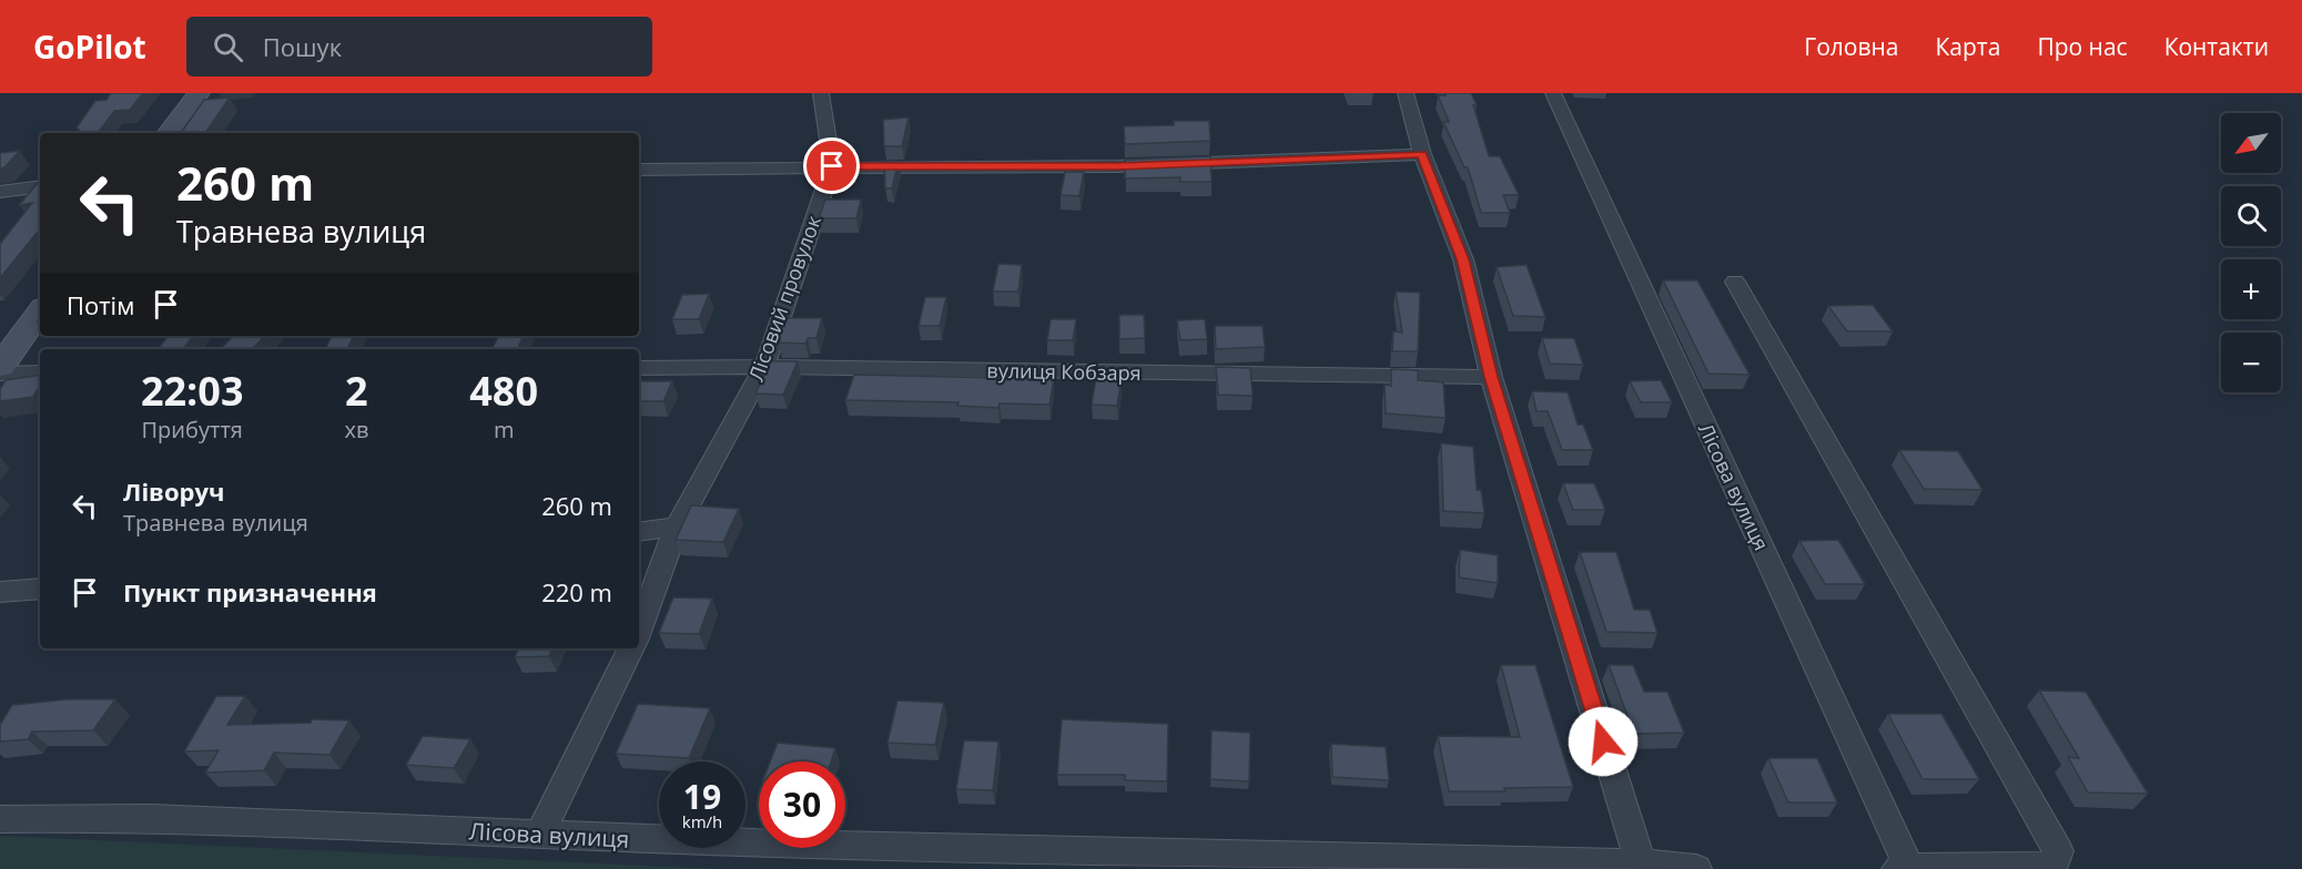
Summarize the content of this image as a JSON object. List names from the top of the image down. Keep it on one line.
{"streets":{"street":["Лісовий провулок","вулиця Кобзаря","Лісова вулиця"]},"crossings":[["Лісовий провулок","вулиця Кобзаря"]],"north":"bottom left","page":{"header":"GoPilot","search":"Пошук","nav":["Головна","Карта","Про нас","Контакти"],"map_buttons":["+","−"],"turn":["260 m","Травнева вулиця"],"then":"Потім","eta":["22:03","Прибуття","2","хв","480","m"],"list":[{"name":"Ліворуч","note":"Травнева вулиця","value":"260 m"},{"name":"Пункт призначення","value":"220 m"}],"speed":"19 km/h","limit":"30"}}
